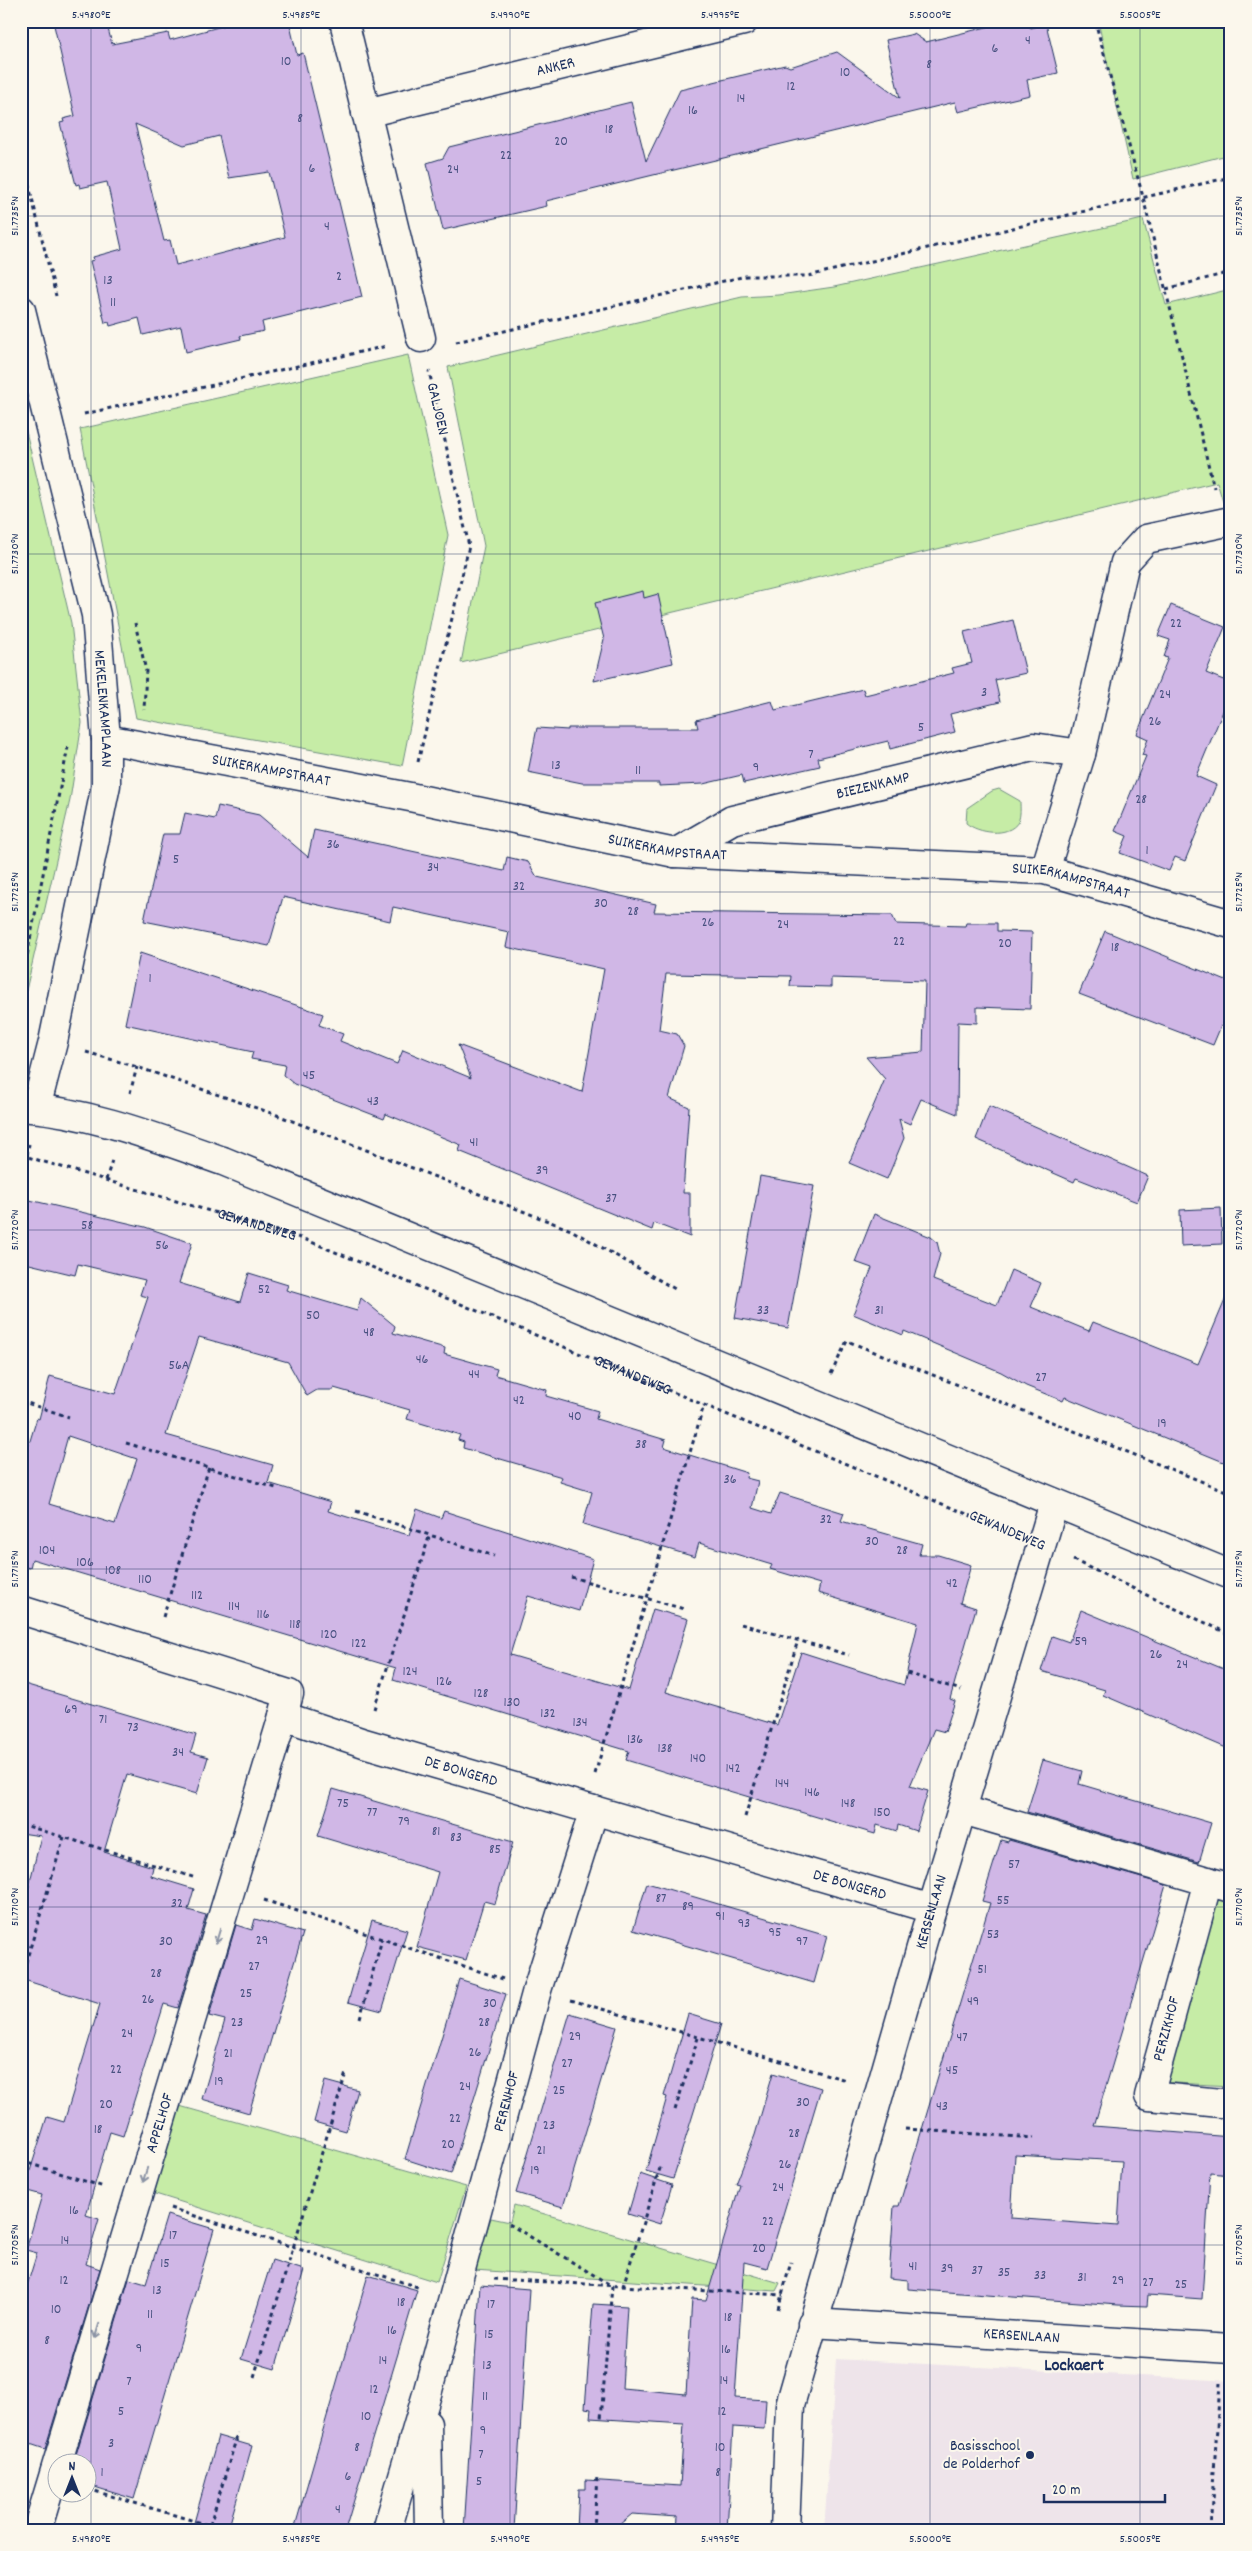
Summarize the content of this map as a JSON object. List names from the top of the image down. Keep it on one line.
{"streets":{"street":["ANKER","MEKELENKAMPLAAN","SUIKERKAMPSTRAAT","BIEZENKAMP","DE BONGERD","KERSENLAAN","PERZIKHOF","PERENHOF","APPELHOF"],"path":["GALJOEN","GEWANDEWEG"]},"crossings":[["GALJOEN","SUIKERKAMPSTRAAT"],["MEKELENKAMPLAAN","SUIKERKAMPSTRAAT"],["SUIKERKAMPSTRAAT","BIEZENKAMP"],["GEWANDEWEG","KERSENLAAN"],["DE BONGERD","KERSENLAAN"],["DE BONGERD","PERENHOF"],["DE BONGERD","APPELHOF"],["KERSENLAAN","PERZIKHOF"]],"one_way":["APPELHOF"],"districts":["Lockaert"],"places":["Basisschool de Polderhof"],"house_numbers":["4","6","10","8","10","12","14","16","8","18","20","22","6","24","4","2","13","11","22","3","24","26","5","7","13","9","11","28","36","1","5","34","32","30","28","26","24","22","20","18","1","45","43","41","39","37","58","56","52","33","31","50","48","46","56A","44","27","42","40","19","38","36","32","30","104","28","106","108","110","42","112","114","116","118","120","59","122","26","24","124","126","128","130","69","132","71","134","73","136","138","34","140","142","144","146","75","148","77","150","79","81","83","85","57","87","55","32","89","91","93","95","53","29","30","97","27","51","28","25","26","49","30","23","28","24","29","47","26","21","27","22","45","19","24","25","30","20","43","22","23","18","28","20","21","26","19","24","16","22","17","14","20","15","41","39","37","35","33","31","12","29","27","25","13","18","17","10","11","18","16","15","8","9","16","14","13","14","7","12","11","5","12","10","9","3","8","10","7","1","8","6","5","4"],"scale_bar":"20 m","north":"top","coordinates":["5.4980°E","5.4985°E","5.4990°E","5.4995°E","5.5000°E","5.5005°E","51.7735°N","51.7730°N","51.7725°N","51.7720°N","51.7715°N","51.7710°N","51.7705°N"]}
